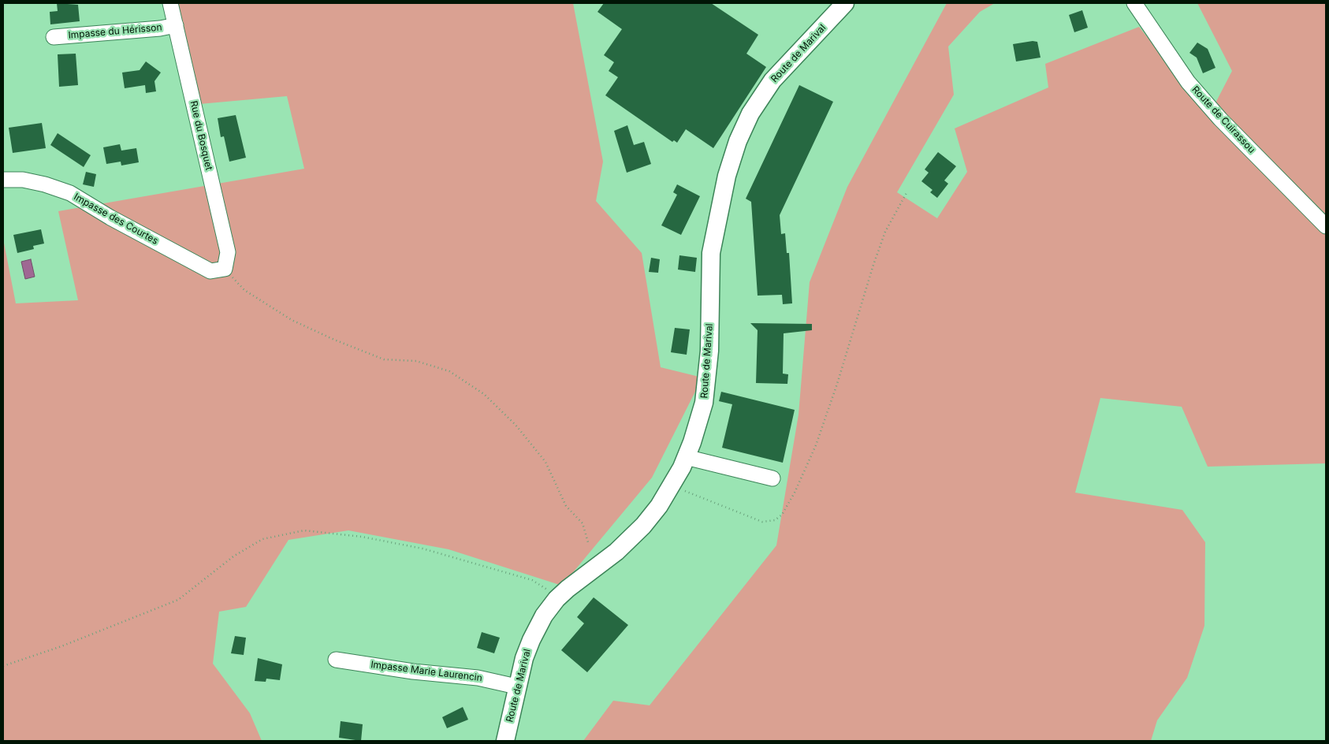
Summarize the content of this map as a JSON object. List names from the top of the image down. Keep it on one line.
{"streets":{"main road":["Route de Marival"],"street":["Impasse du Hérisson","Route de Cuirassou","Rue du Bosquet","Impasse des Courtes","Impasse Marie Laurencin"]},"crossings":[["Impasse du Hérisson","Rue du Bosquet"],["Route de Marival","Impasse Marie Laurencin"],["Rue du Bosquet","Impasse des Courtes"]]}
